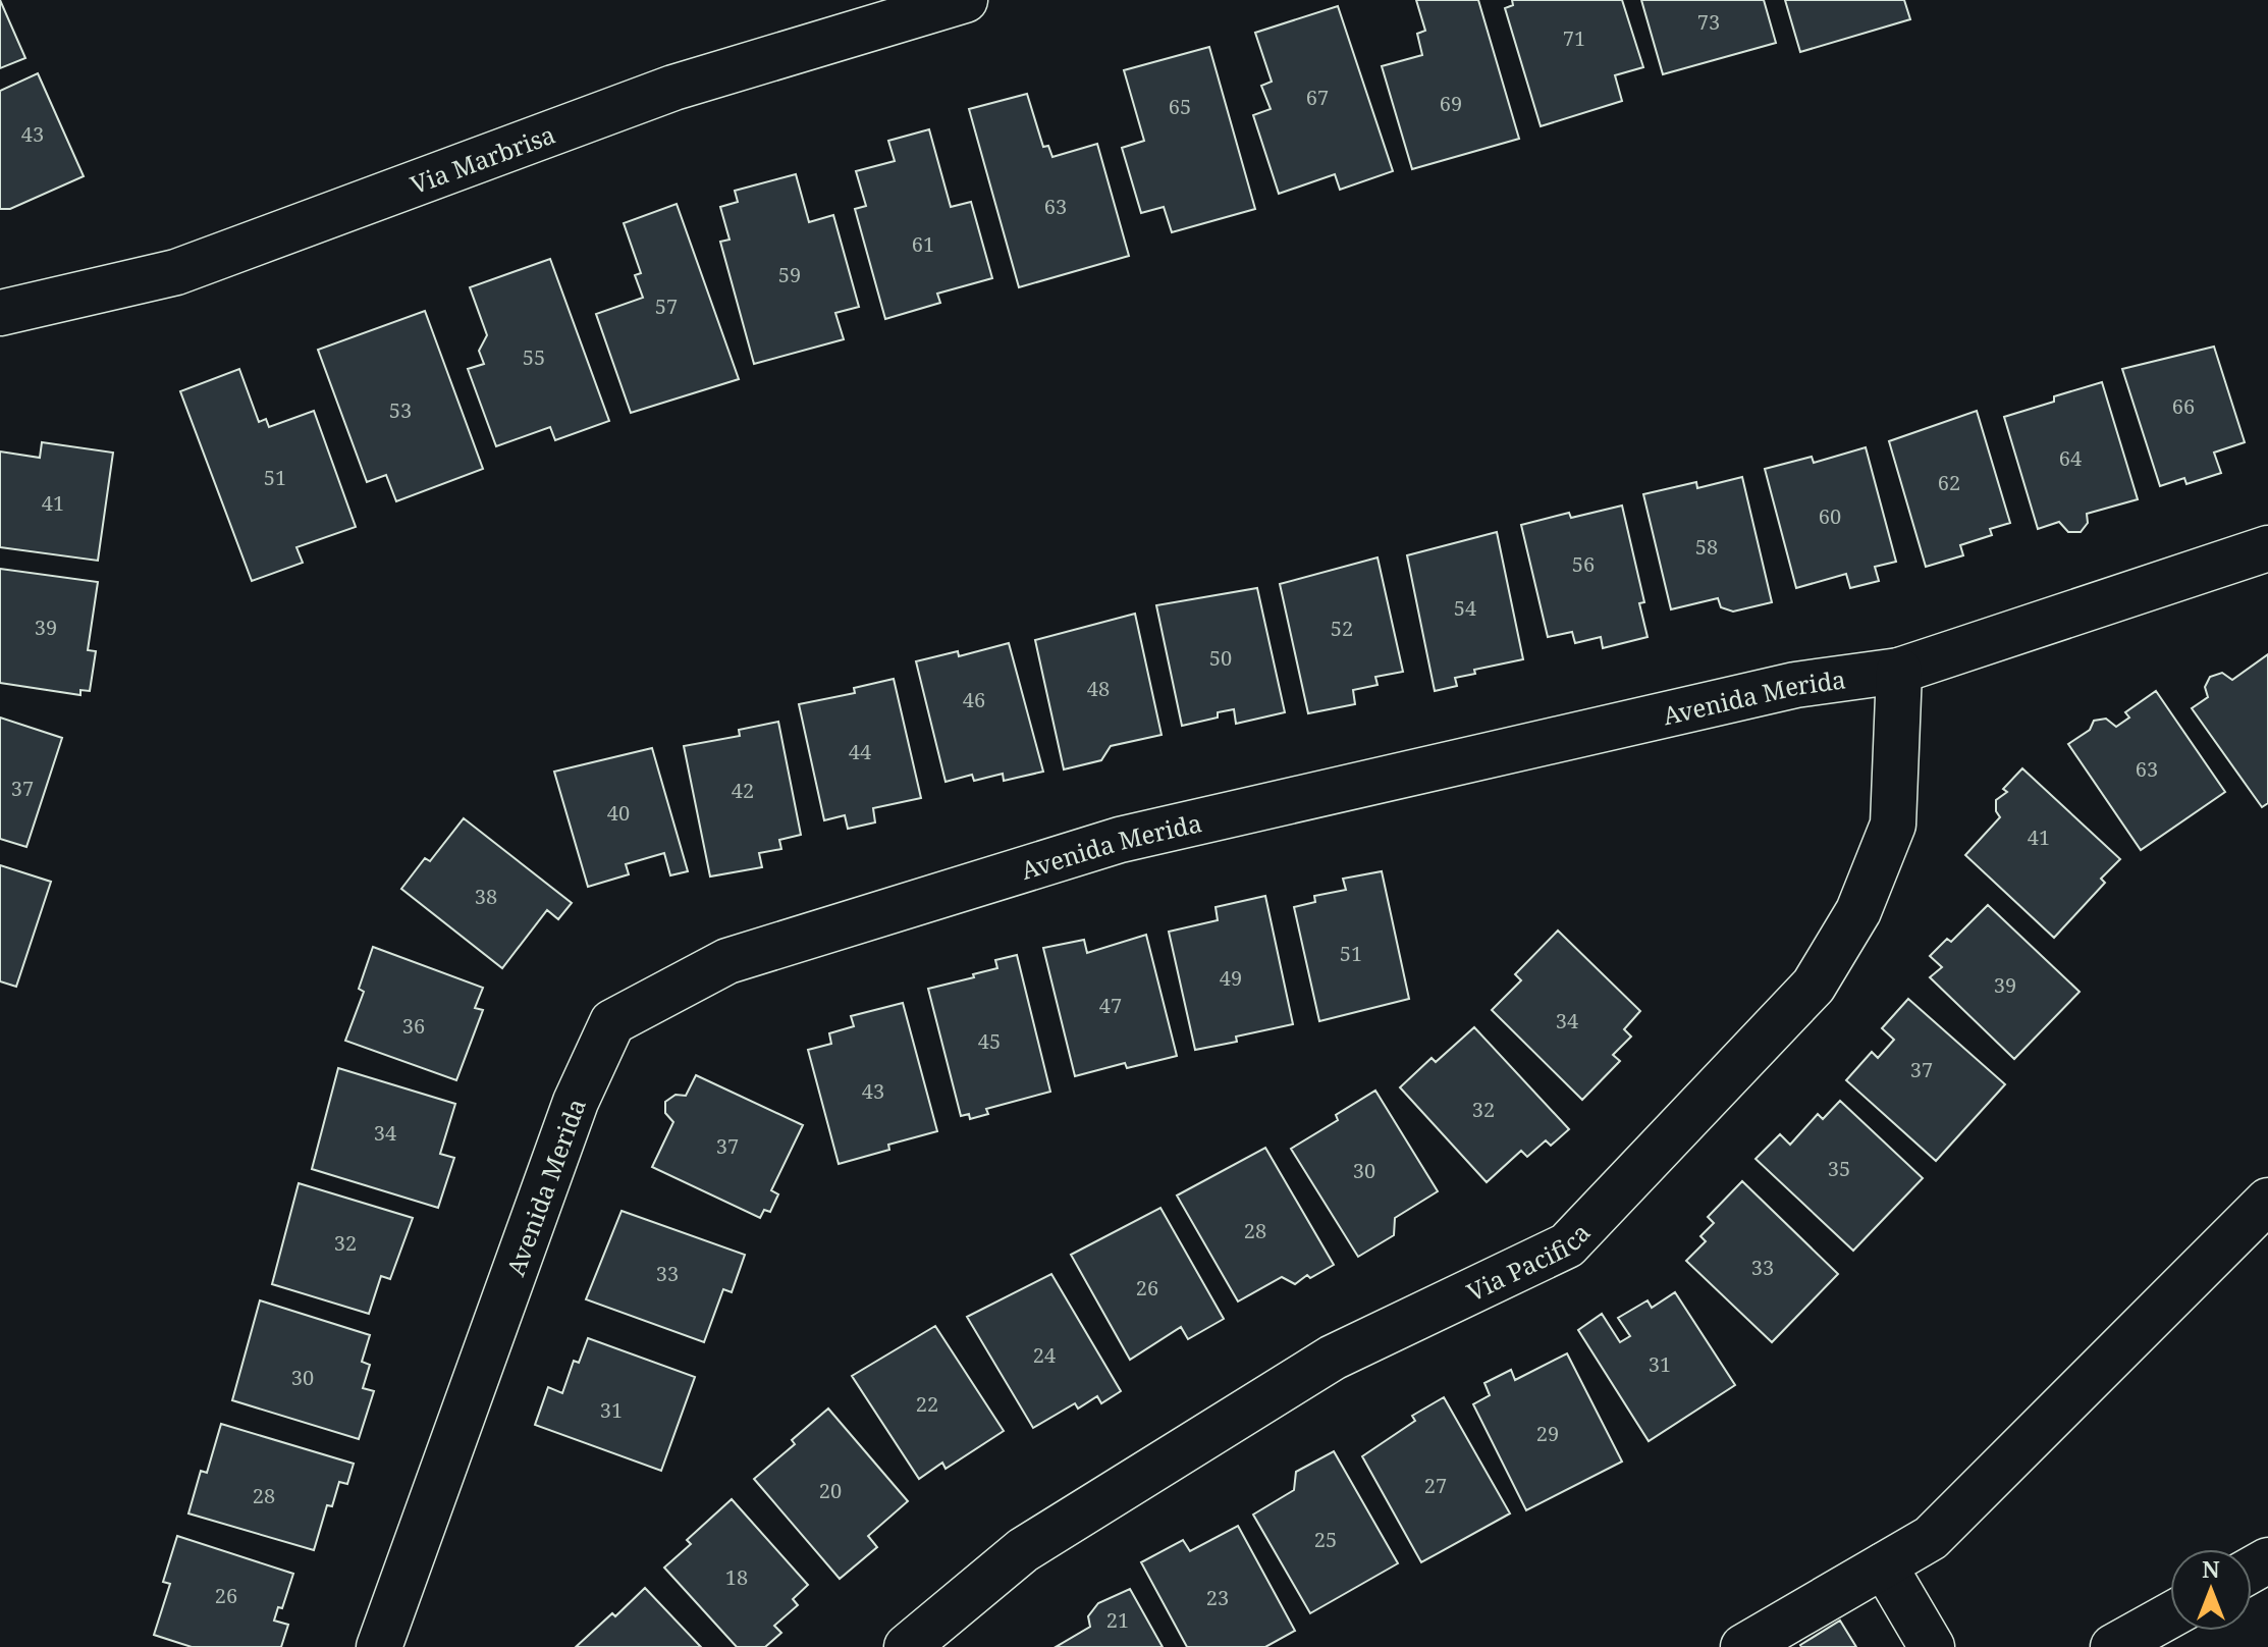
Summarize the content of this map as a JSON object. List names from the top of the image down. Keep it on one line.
{"streets":{"street":["Via Marbrisa","Avenida Merida","Via Pacifica"]},"crossings":[["Avenida Merida","Via Pacifica"]],"house_numbers":["73","71","67","69","65","43","63","61","59","57","55","66","53","64","51","62","41","60","58","56","54","39","52","50","48","46","44","63","37","42","40","41","38","51","49","39","47","34","36","45","37","43","32","34","37","35","30","28","32","33","33","26","24","31","30","22","31","29","27","20","28","25","18","26","23","21"],"north":"top"}
